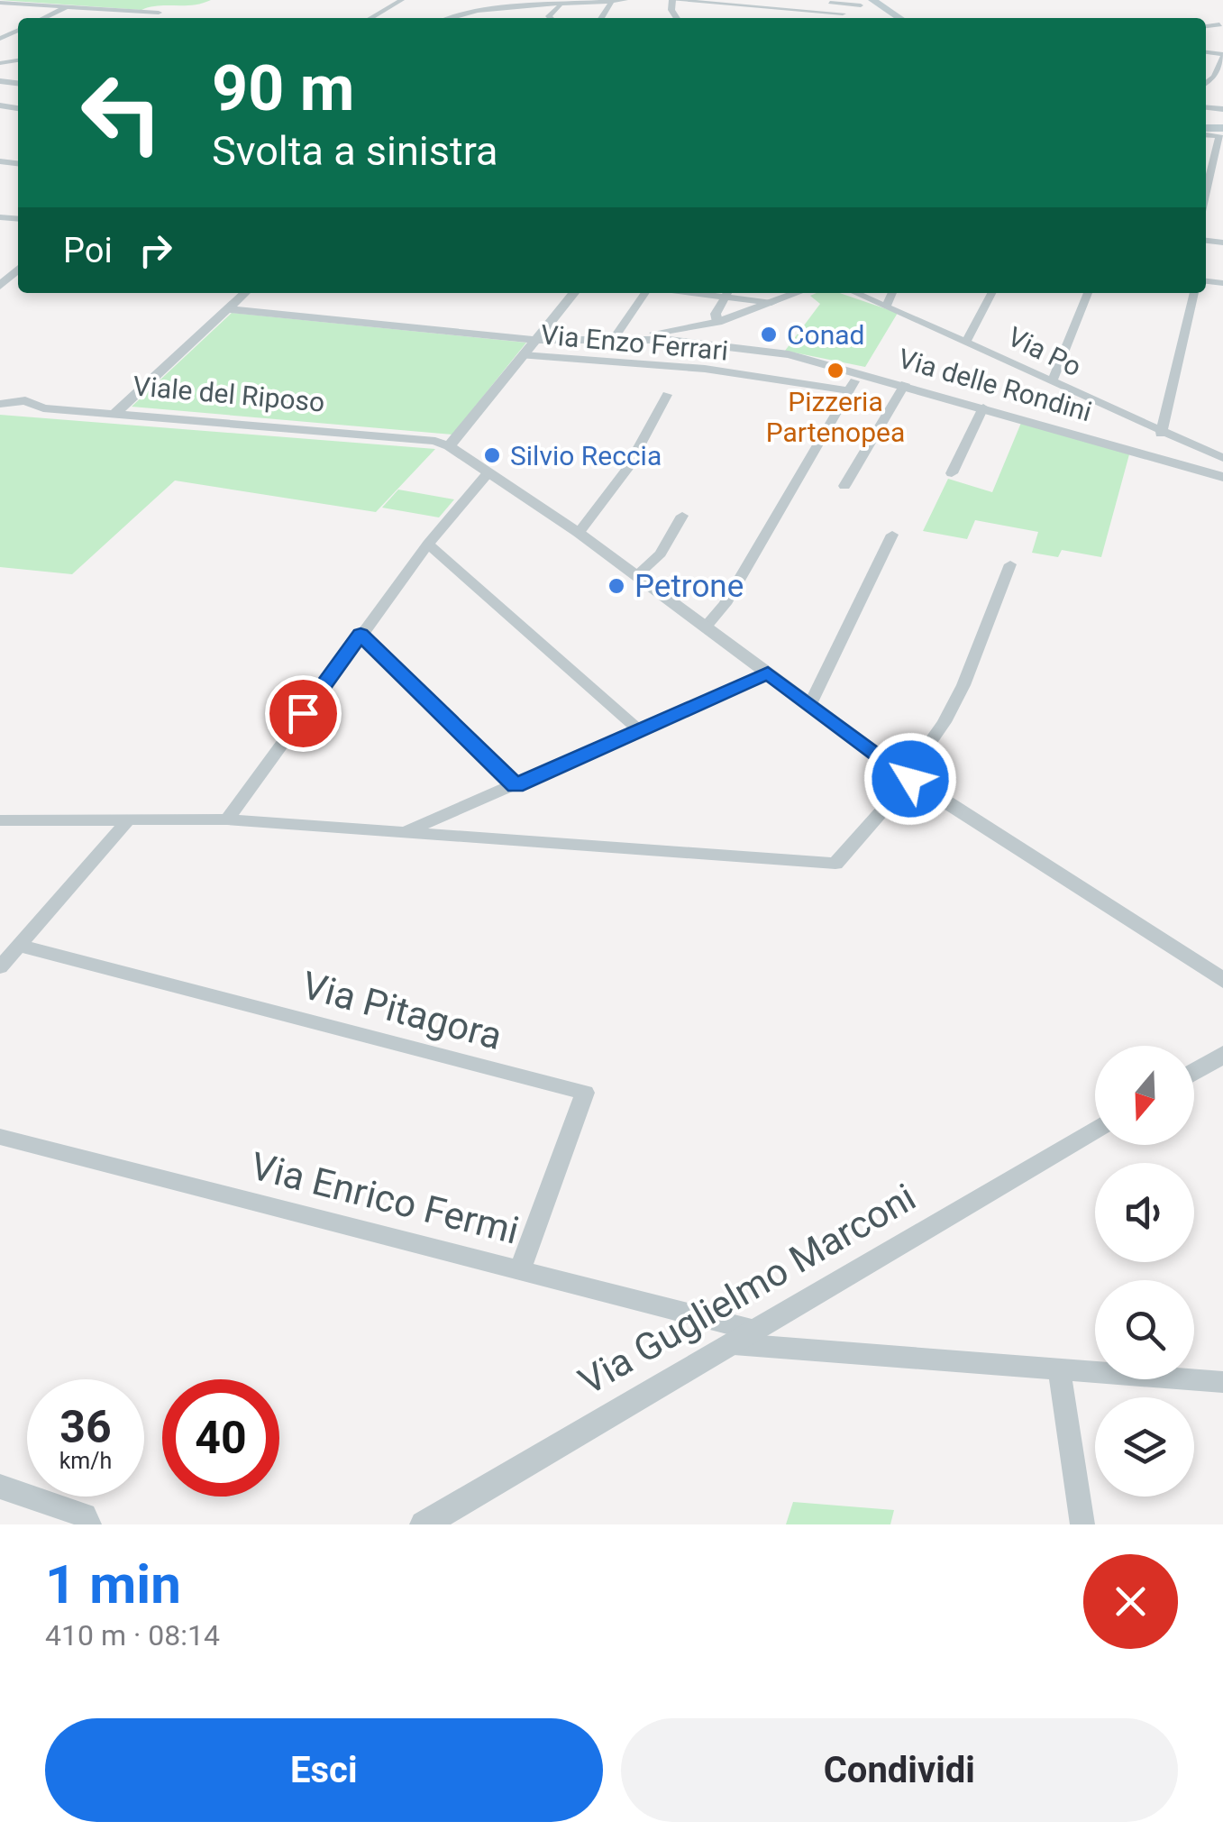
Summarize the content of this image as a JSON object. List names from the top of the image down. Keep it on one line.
{"streets":{"street":["Via Enzo Ferrari","Via Po","Via delle Rondini","Viale del Riposo","Via Pitagora","Via Enrico Fermi","Via Guglielmo Marconi"]},"crossings":[["Via Pitagora","Via Enrico Fermi"],["Via Enrico Fermi","Via Guglielmo Marconi"]],"places":["Conad","Pizzeria Partenopea","Silvio Reccia","Petrone"],"north":"bottom","page":{"turn":["90 m","Svolta a sinistra"],"then":"Poi","speed":"36 km/h","limit":"40","heading":["1 min","410 m · 08:14"],"buttons":["Esci","Condividi"]}}
